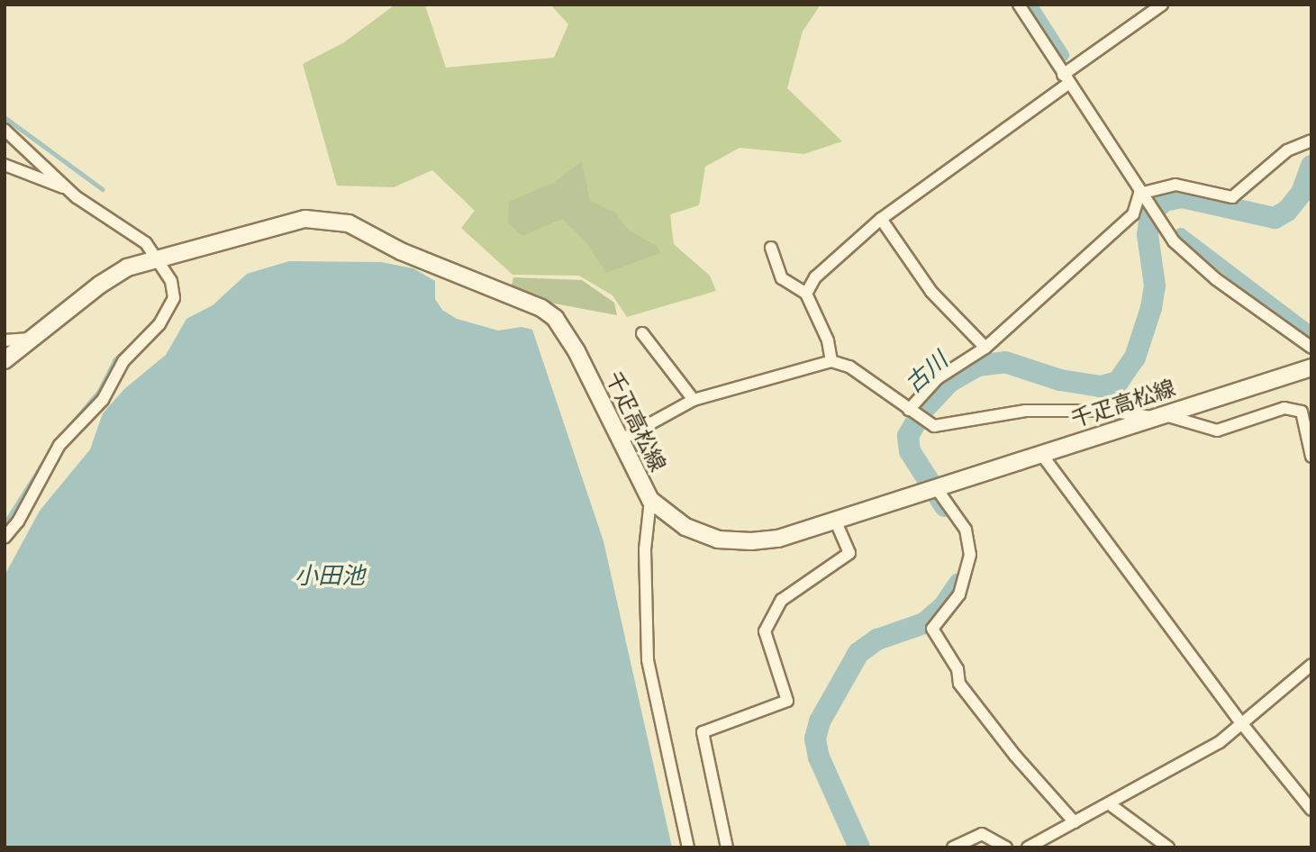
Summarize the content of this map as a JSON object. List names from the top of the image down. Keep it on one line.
{"streets":{"main road":["千疋高松線"]},"water":["古川","小田池"]}
